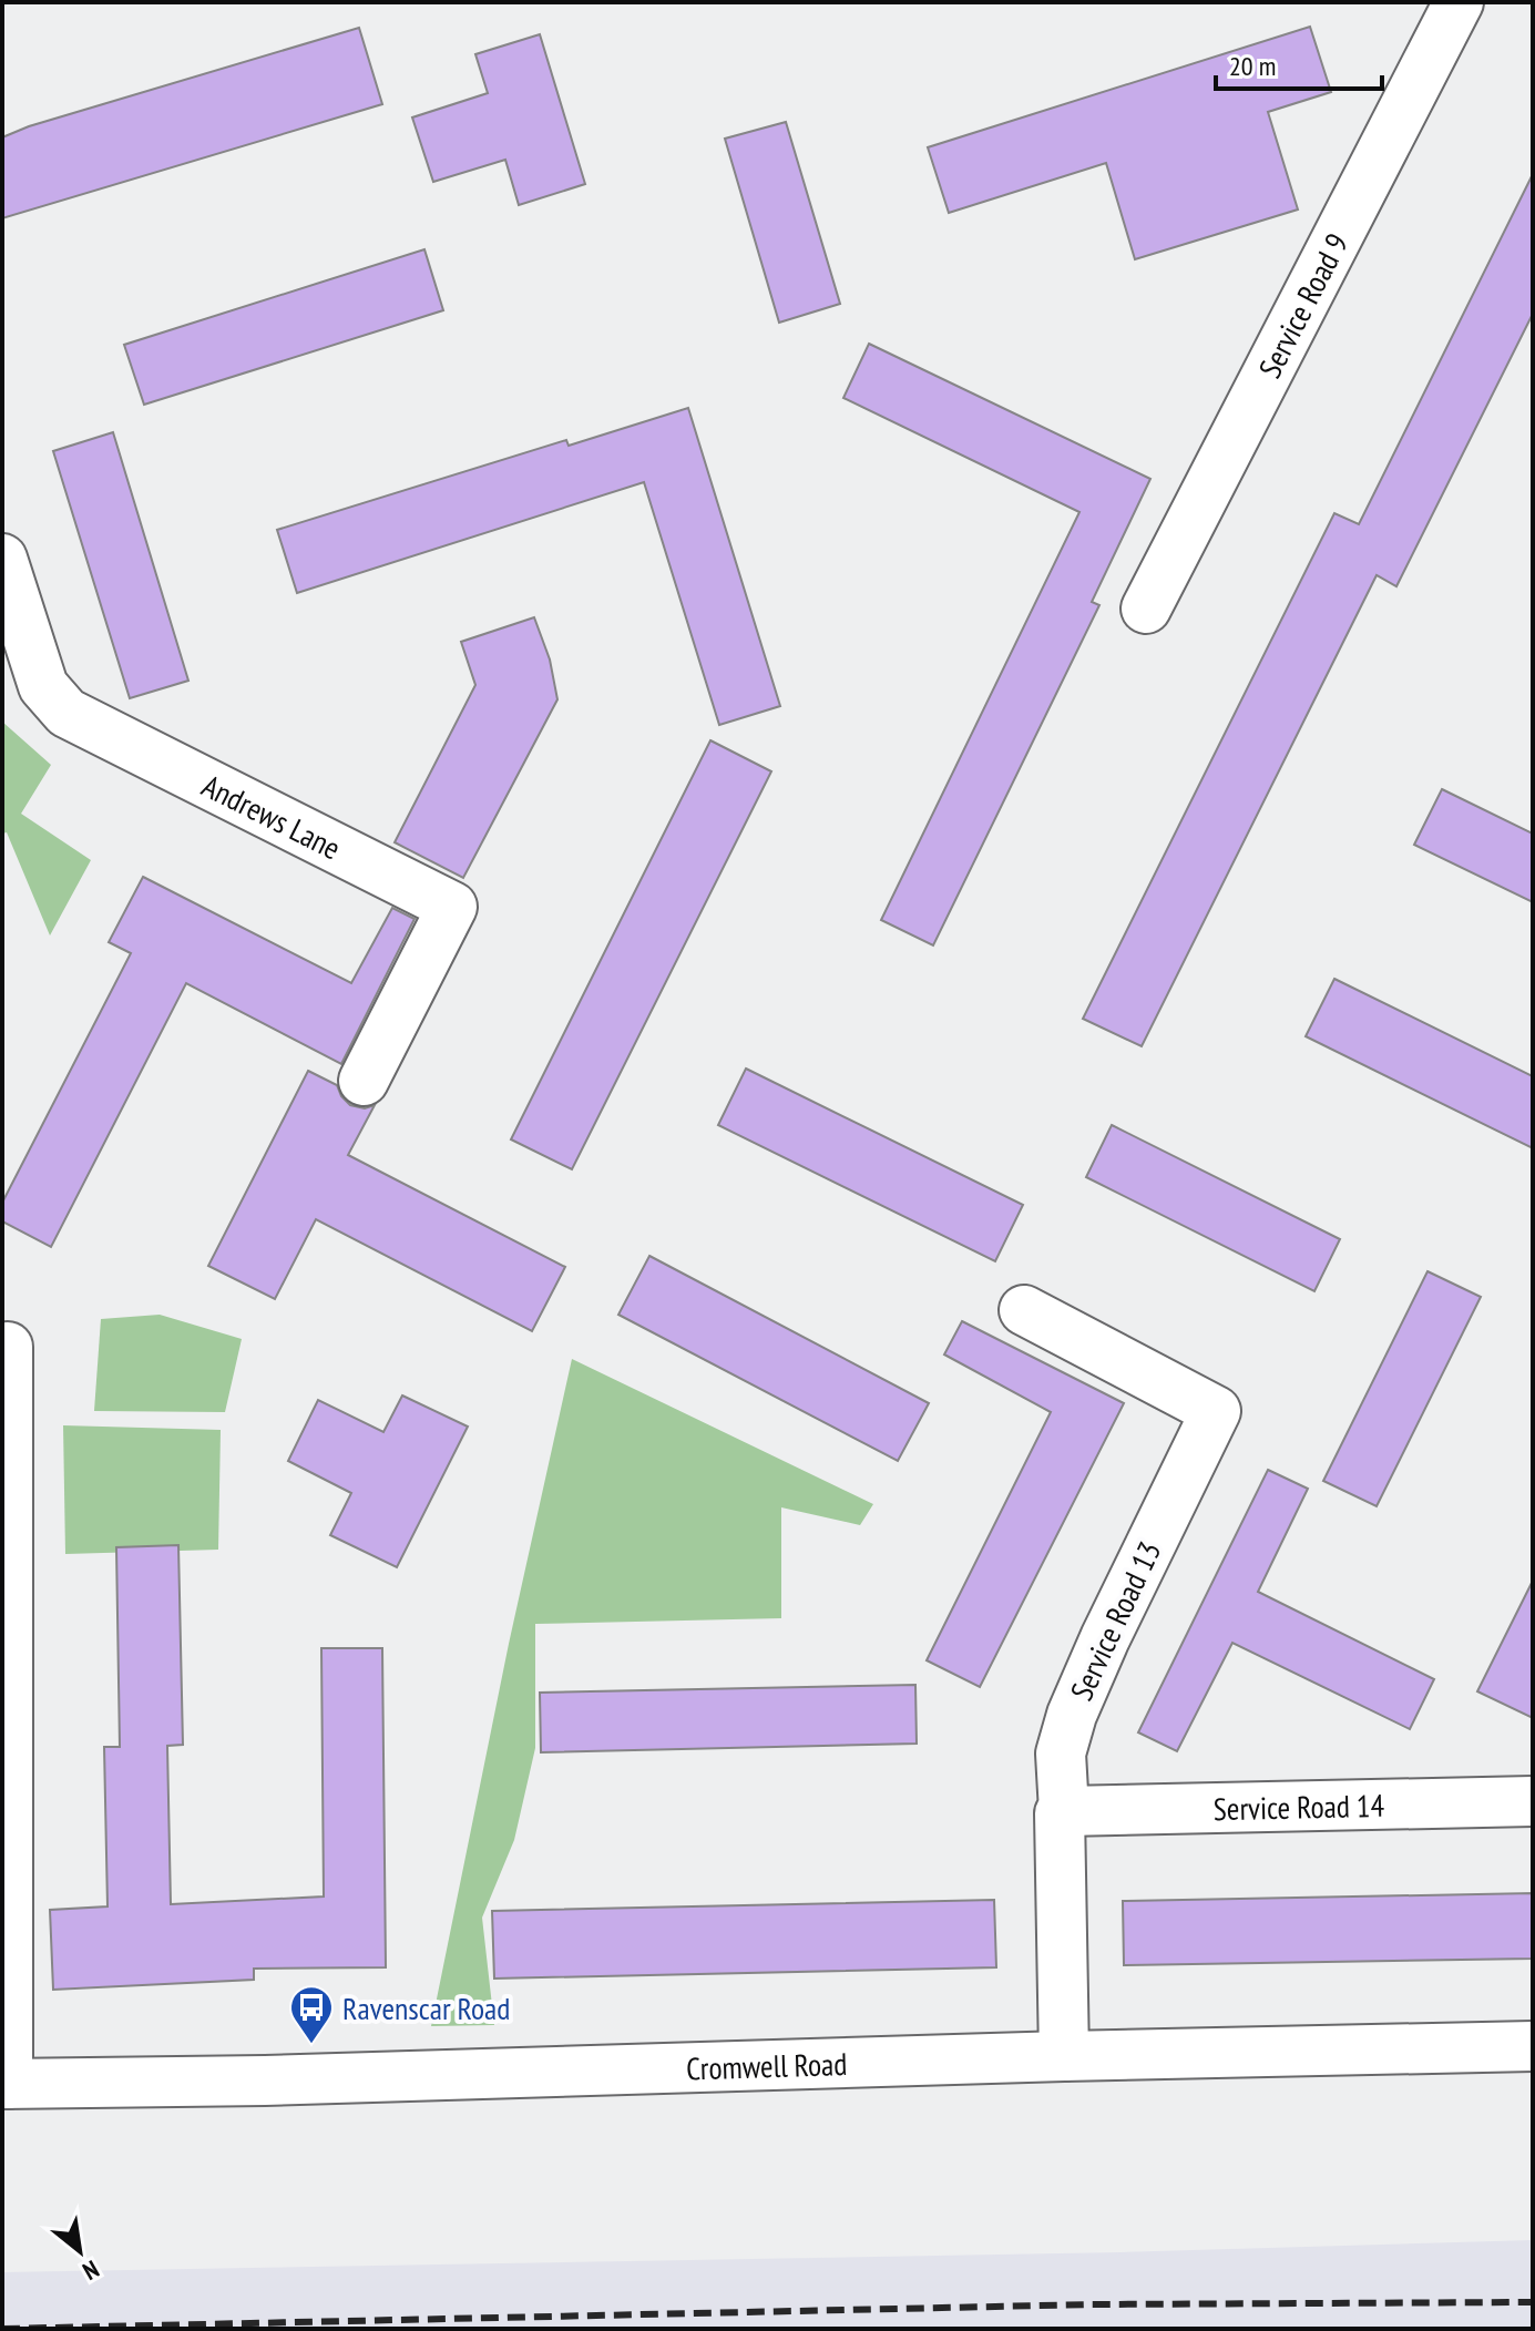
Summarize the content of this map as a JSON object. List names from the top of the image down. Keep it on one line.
{"streets":{"street":["Service Road 9","Andrews Lane","Service Road 13","Service Road 14","Cromwell Road"]},"crossings":[["Service Road 13","Service Road 14"],["Service Road 13","Cromwell Road"]],"places":{"bus stop":["Ravenscar Road"]},"scale_bar":"20 m","north":"bottom right"}
